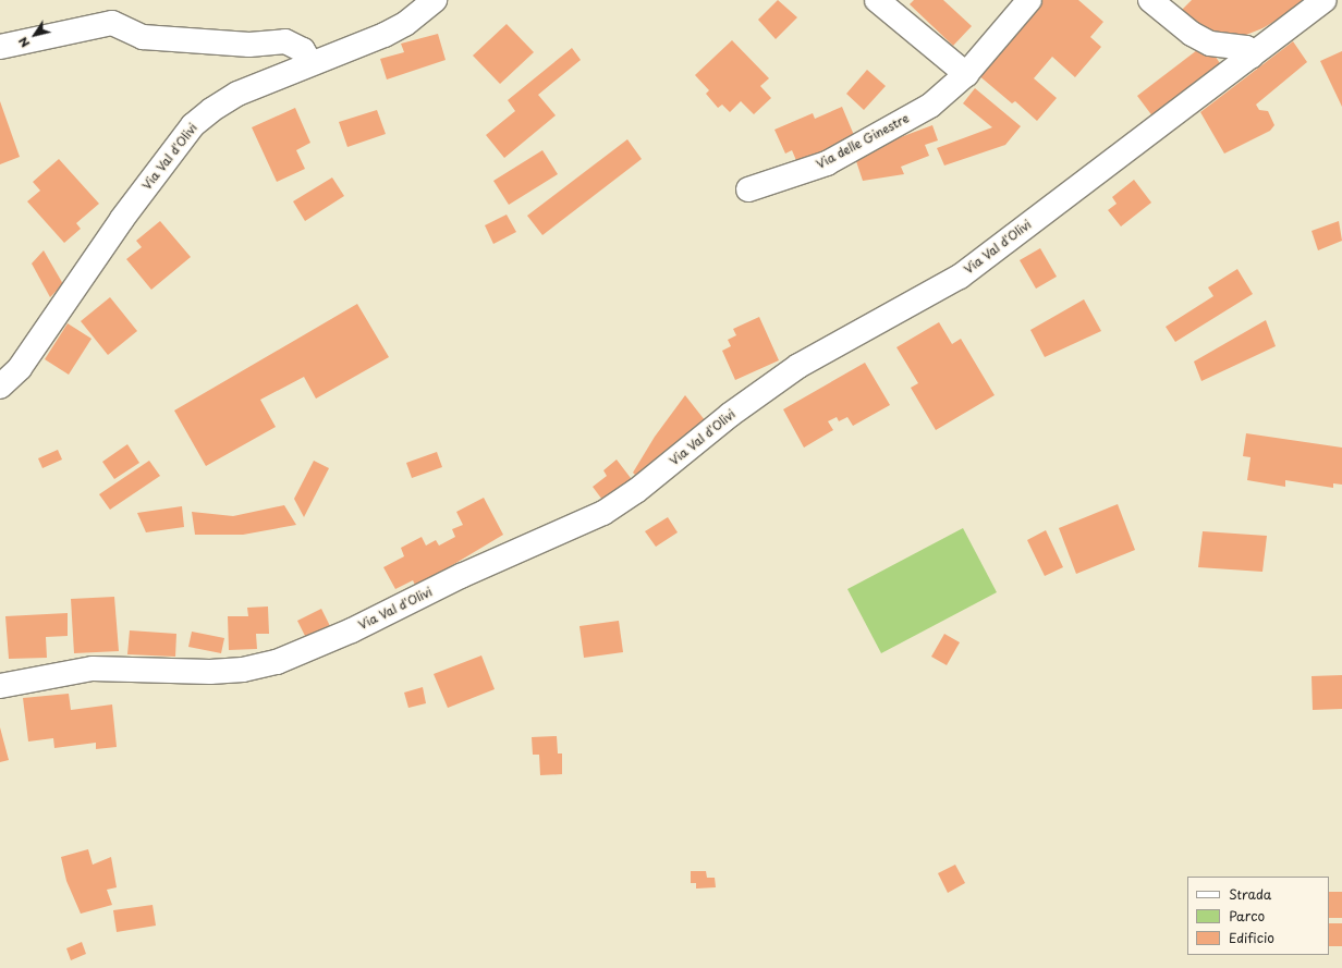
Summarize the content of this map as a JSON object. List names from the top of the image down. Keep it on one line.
{"streets":{"street":["Via delle Ginestre","Via Val d'Olivi"]},"legend":["Strada","Parco","Edificio"],"north":"bottom left"}
